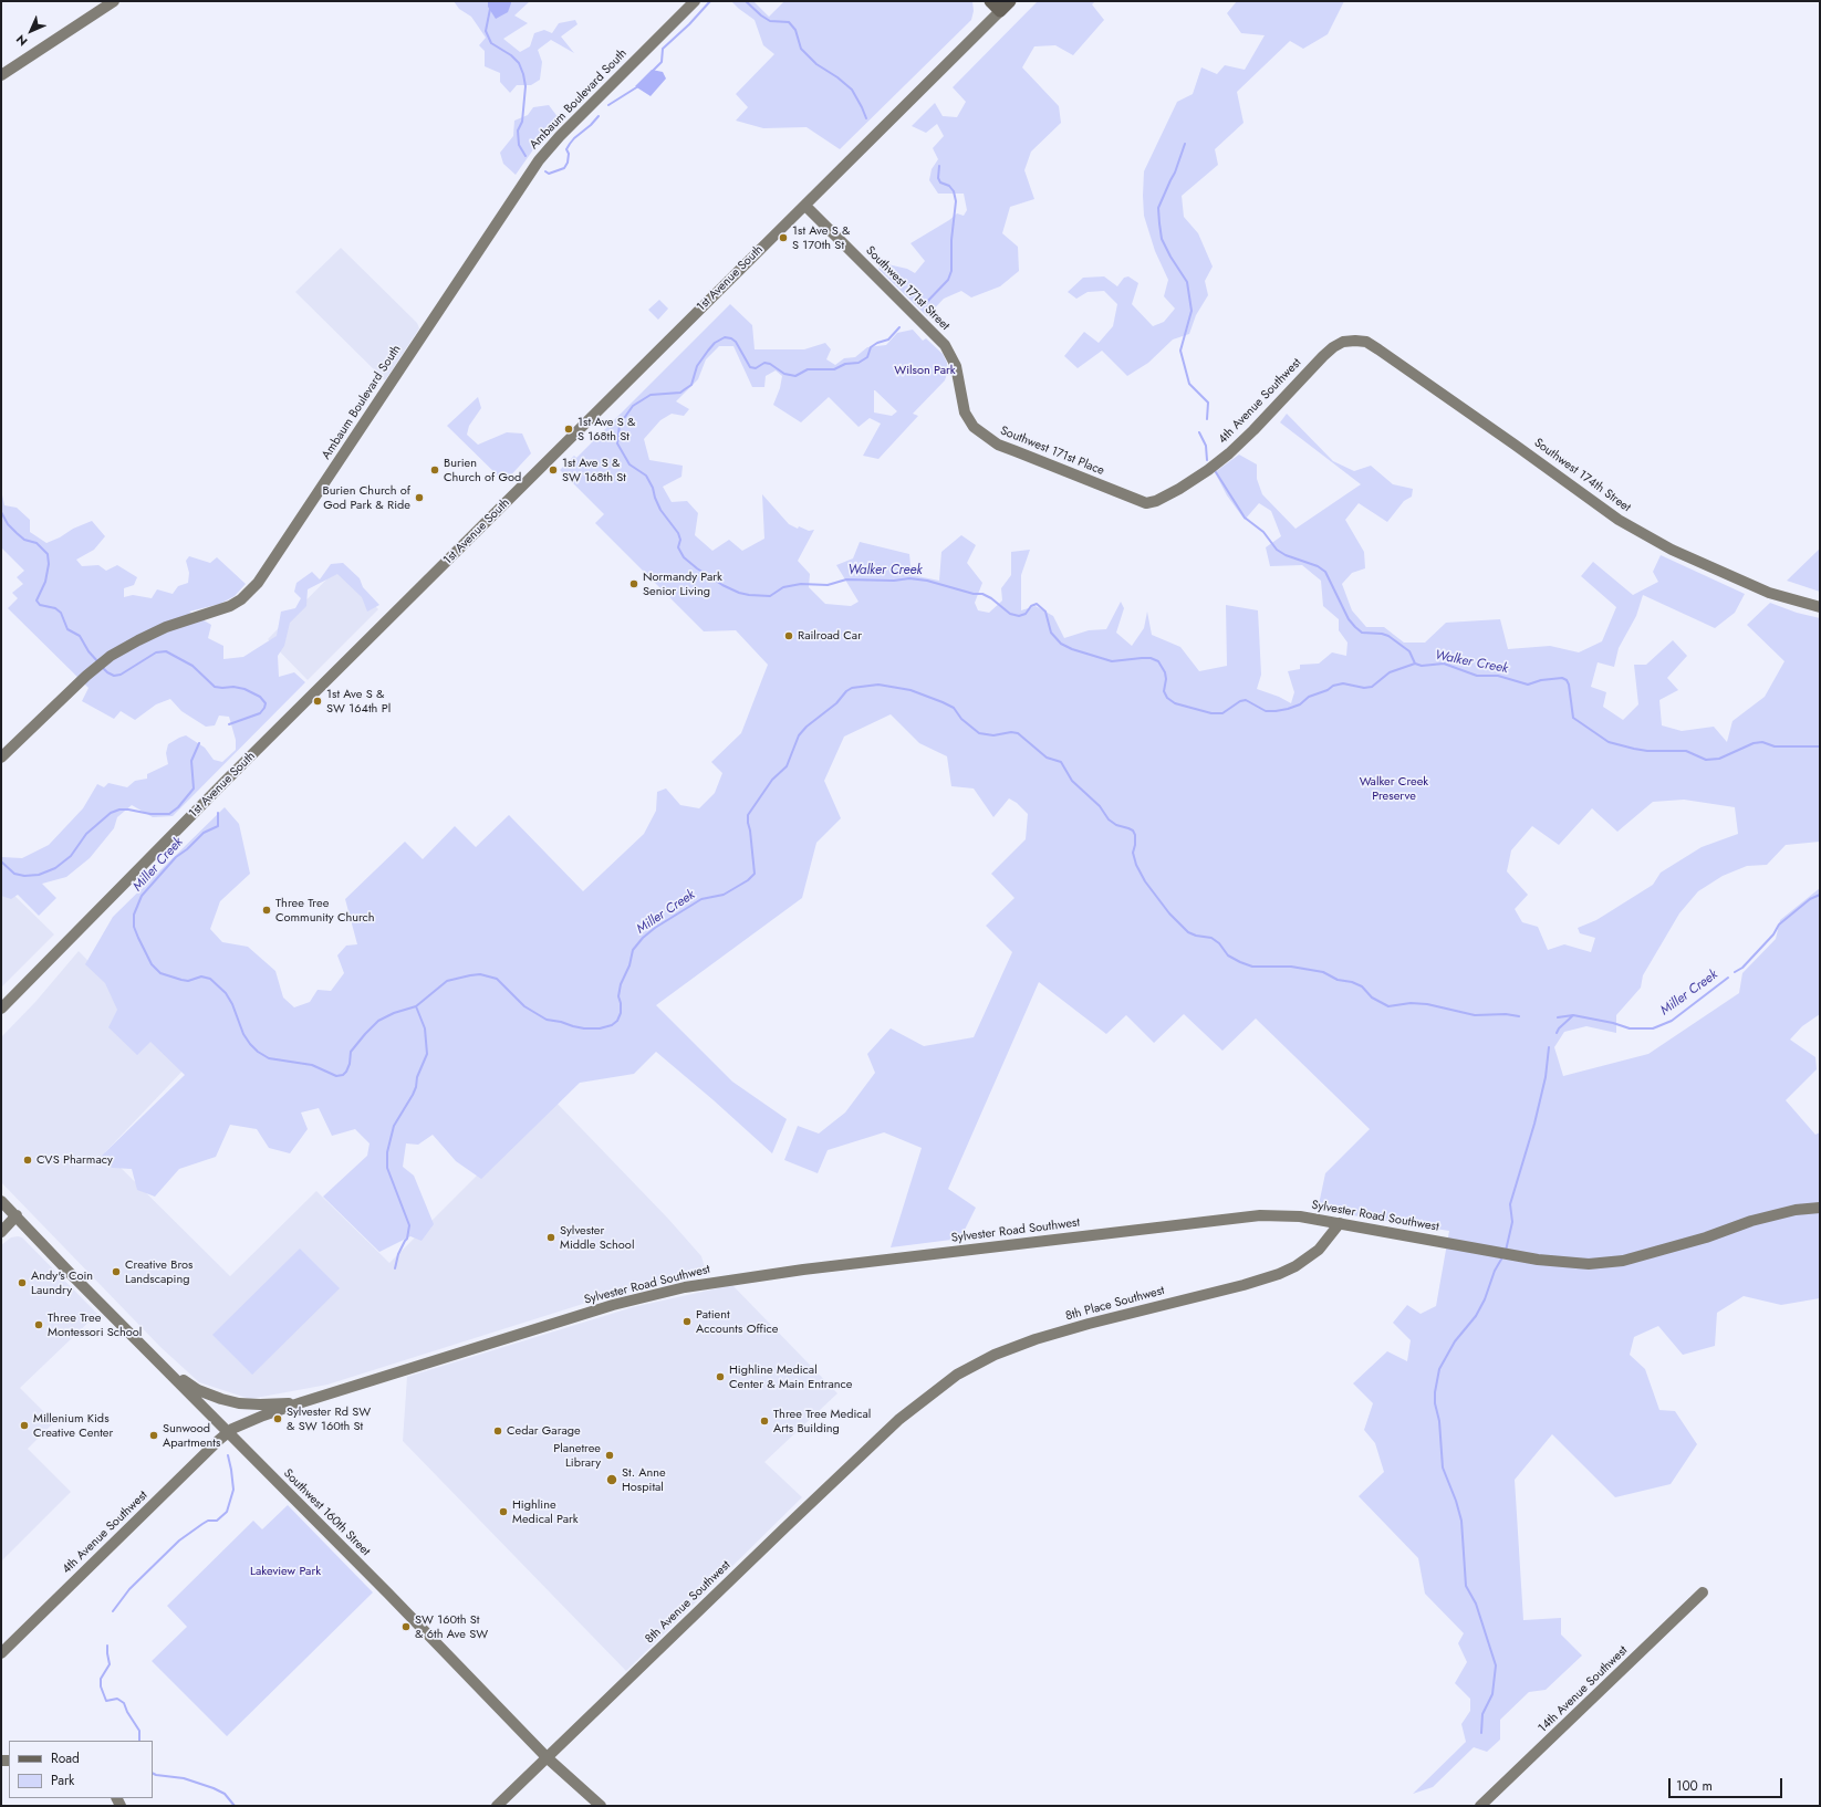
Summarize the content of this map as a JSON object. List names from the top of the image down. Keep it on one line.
{"streets":{"main road":["1st Avenue South"],"street":["Ambaum Boulevard South","Southwest 171st Street","4th Avenue Southwest","Southwest 171st Place","Southwest 174th Street","Sylvester Road Southwest","8th Place Southwest","Southwest 160th Street","8th Avenue Southwest","14th Avenue Southwest"]},"crossings":[["1st Avenue South","Southwest 171st Street"],["Southwest 171st Street","Southwest 171st Place"],["4th Avenue Southwest","Southwest 171st Place"],["4th Avenue Southwest","Southwest 174th Street"],["4th Avenue Southwest","Sylvester Road Southwest"],["4th Avenue Southwest","Southwest 160th Street"],["Sylvester Road Southwest","8th Place Southwest"],["Sylvester Road Southwest","Southwest 160th Street"],["8th Place Southwest","8th Avenue Southwest"],["Southwest 160th Street","8th Avenue Southwest"]],"water":["Walker Creek","Miller Creek"],"parks":["Wilson Park","Walker Creek Preserve","Lakeview Park"],"places":["1st Ave S & S 170th St","1st Ave S & S 168th St","Burien Church of God","1st Ave S & SW 168th St","Burien Church of God Park & Ride","Normandy Park Senior Living","Railroad Car","1st Ave S & SW 164th Pl","Three Tree Community Church","CVS Pharmacy","Sylvester Middle School","Creative Bros Landscaping","Andy's Coin Laundry","Patient Accounts Office","Three Tree Montessori School","Highline Medical Center & Main Entrance","Sylvester Rd SW & SW 160th St","Three Tree Medical Arts Building","Millenium Kids Creative Center","Cedar Garage","Sunwood Apartments","Planetree Library","St. Anne Hospital","Highline Medical Park","SW 160th St & 6th Ave SW"],"legend":["Road","Park"],"scale_bar":"100 m","north":"bottom left"}
